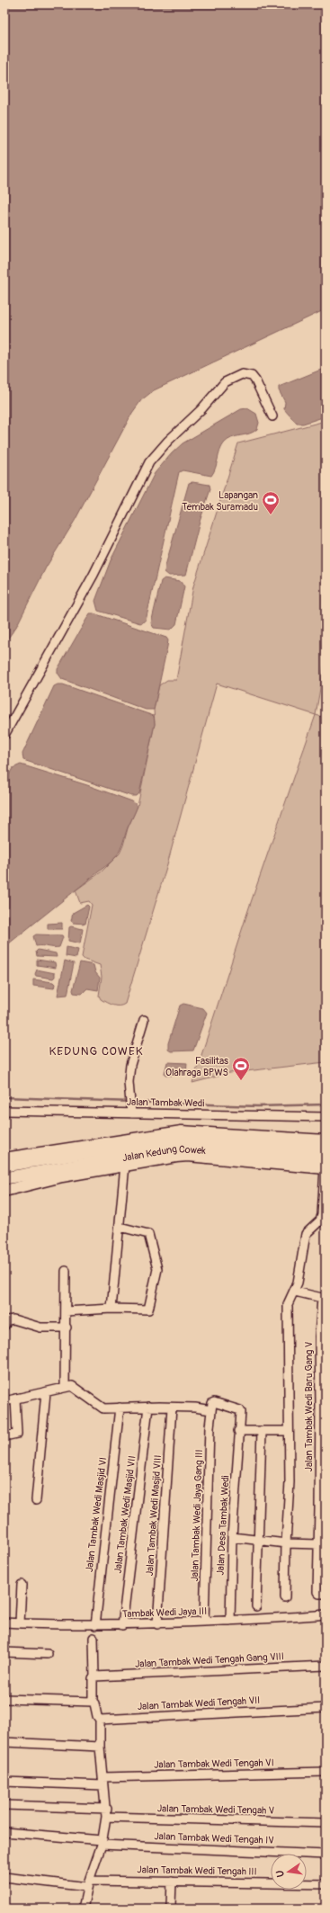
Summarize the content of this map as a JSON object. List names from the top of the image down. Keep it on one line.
{"streets":{"highway":["Jalan Kedung Cowek"],"street":["Jalan Tambak Wedi","Jalan Tambak Wedi Baru Gang V","Jalan Tambak Wedi Masjid VI","Jalan Tambak Wedi Masjid VII","Jalan Tambak Wedi Masjid VIII","Jalan Tambak Wedi Jaya Gang III","Jalan Desa Tambak Wedi","Tambak Wedi Jaya III","Jalan Tambak Wedi Tengah Gang VIII","Jalan Tambak Wedi Tengah VII","Jalan Tambak Wedi Tengah VI","Jalan Tambak Wedi Tengah V","Jalan Tambak Wedi Tengah IV","Jalan Tambak Wedi Tengah III"]},"crossings":[["Jalan Tambak Wedi Masjid VI","Tambak Wedi Jaya III"],["Jalan Tambak Wedi Masjid VII","Tambak Wedi Jaya III"],["Jalan Tambak Wedi Masjid VIII","Tambak Wedi Jaya III"],["Jalan Tambak Wedi Jaya Gang III","Jalan Desa Tambak Wedi"],["Jalan Tambak Wedi Jaya Gang III","Tambak Wedi Jaya III"],["Jalan Desa Tambak Wedi","Tambak Wedi Jaya III"]],"districts":["KEDUNG COWEK"],"places":{"sports":["Lapangan Tembak Suramadu","Fasilitas Olahraga BPWS"]},"north":"left"}
